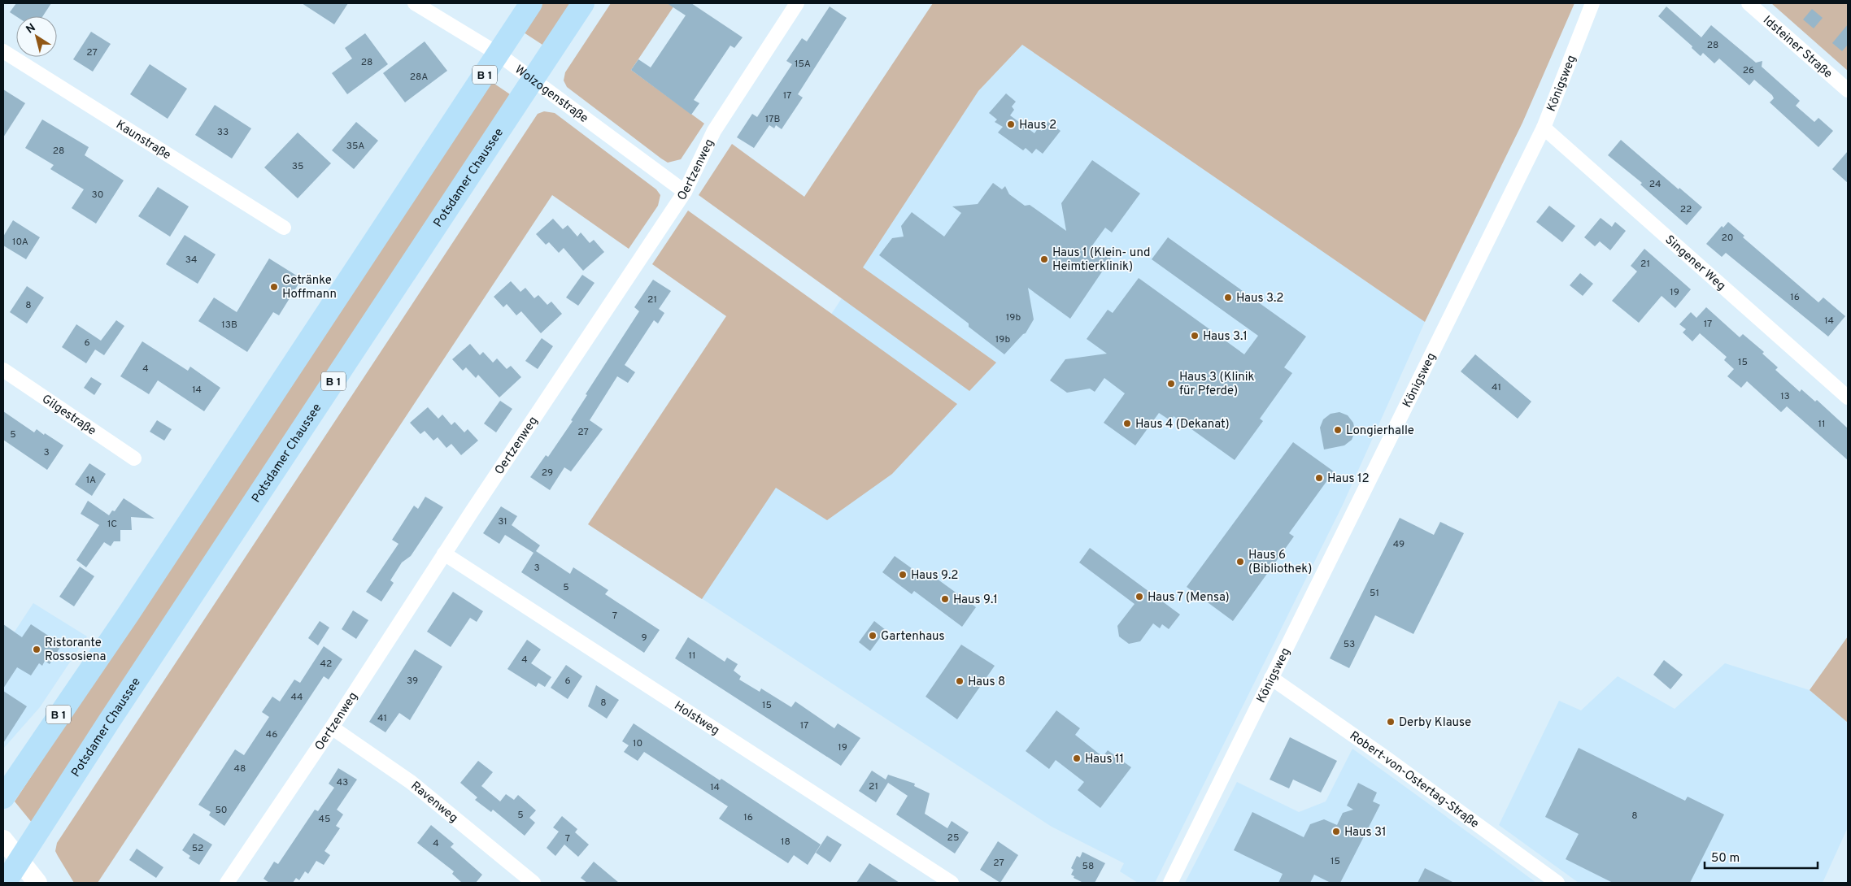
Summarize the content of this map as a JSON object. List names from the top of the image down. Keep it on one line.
{"streets":{"main road":["B 1","Potsdamer Chaussee"],"street":["Idsteiner Straße","Königsweg","Wolzogenstraße","Kaunstraße","Oertzenweg","Singener Weg","Gilgestraße","Holstweg","Robert-von-Ostertag-Straße","Ravenweg"]},"crossings":[["B 1","Wolzogenstraße"],["Königsweg","Singener Weg"],["Königsweg","Robert-von-Ostertag-Straße"],["Wolzogenstraße","Oertzenweg"],["Wolzogenstraße","Potsdamer Chaussee"],["Oertzenweg","Holstweg"],["Oertzenweg","Ravenweg"]],"places":["Haus 2","Haus 1 (Klein- und Heimtierklinik)","Getränke Hoffmann","Haus 3.2","Haus 3.1","Haus 3 (Klinik für Pferde)","Haus 4 (Dekanat)","Longierhalle","Haus 12","Haus 6 (Bibliothek)","Haus 9.2","Haus 7 (Mensa)","Haus 9.1","Gartenhaus","Ristorante Rossosiena","Haus 8","Derby Klause","Haus 11","Haus 31"],"house_numbers":["28","27","28","15A","26","28A","17","17B","33","35A","28","35","24","30","22","20","10A","34","21","19","16","21","8","19b","14","17","13B","19b","6","15","4","41","14","13","11","27","5","3","29","1A","31","1C","49","3","5","51","7","9","53","11","4","42","39","6","44","8","15","41","17","46","10","19","48","43","21","14","50","5","8","16","45","25","7","18","4","52","15","27","58"],"scale_bar":"50 m","north":"top left"}
